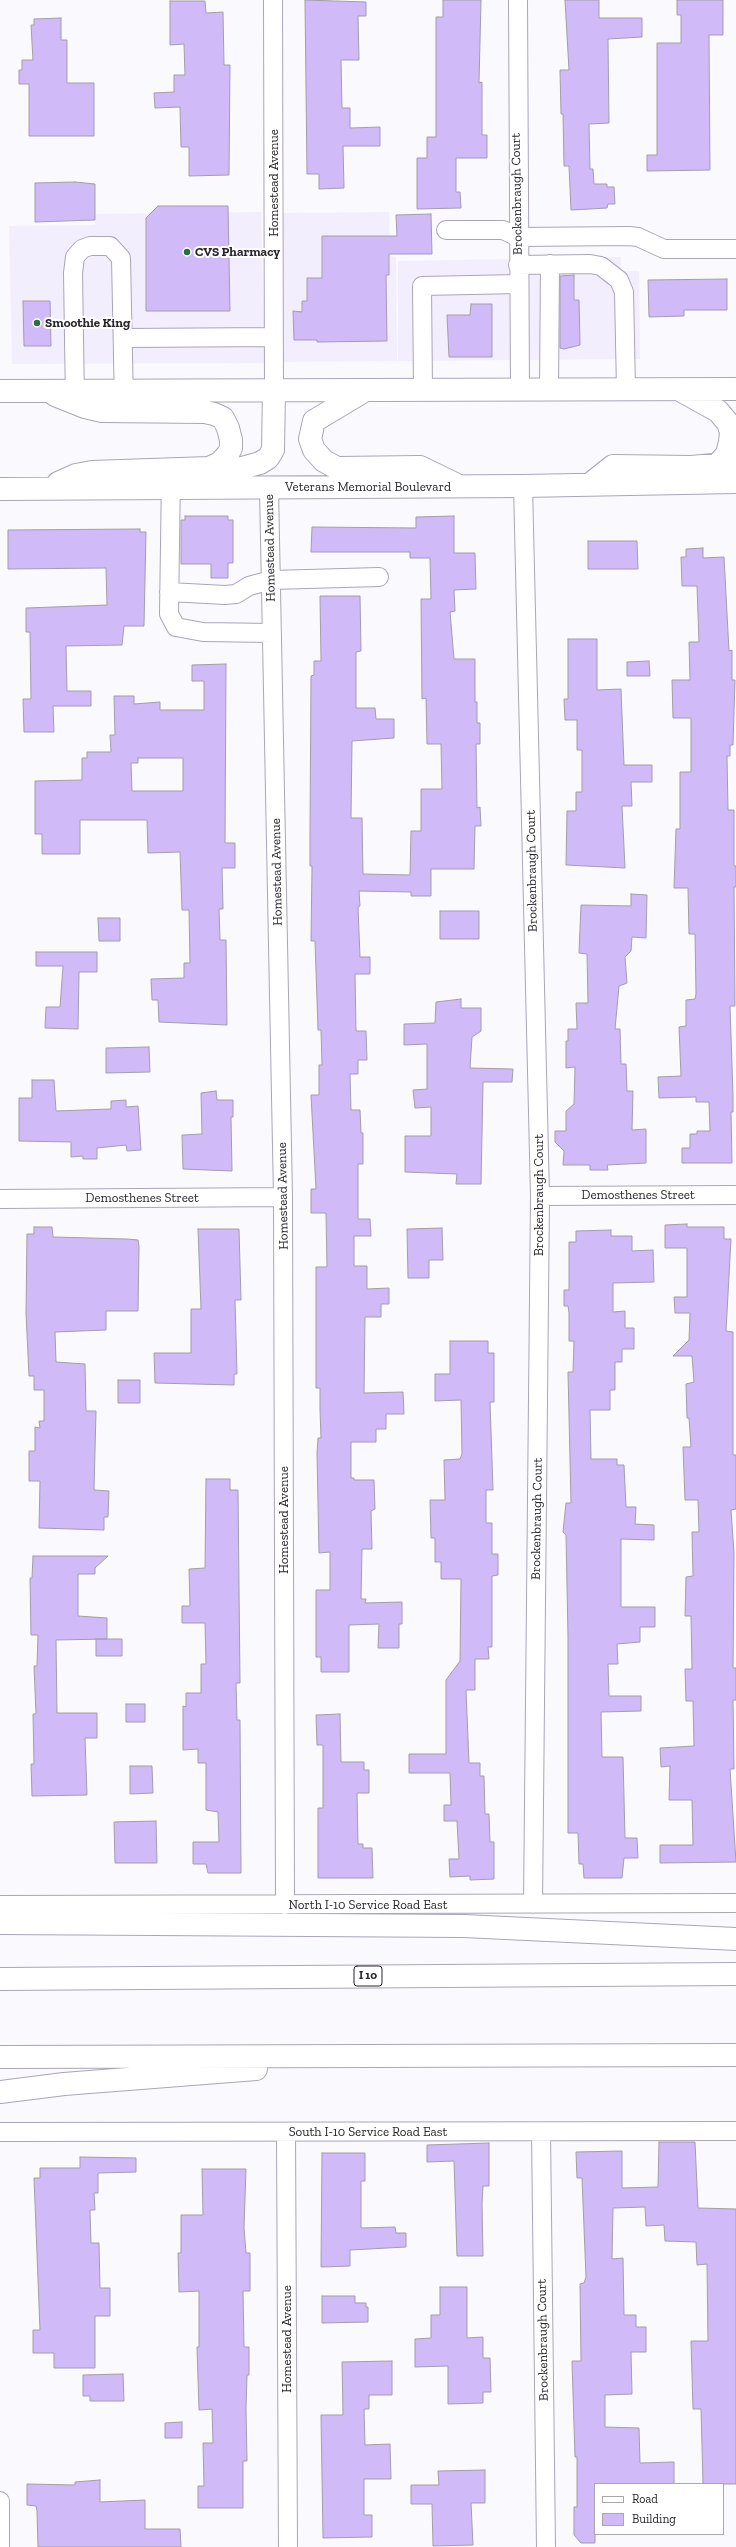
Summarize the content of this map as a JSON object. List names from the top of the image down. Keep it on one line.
{"streets":{"main road":["Veterans Memorial Boulevard","I 10"],"street":["Homestead Avenue","Brockenbraugh Court","Demosthenes Street","North I-10 Service Road East","South I-10 Service Road East"]},"crossings":[["Homestead Avenue","Veterans Memorial Boulevard"],["Homestead Avenue","Demosthenes Street"],["Homestead Avenue","North I-10 Service Road East"],["Homestead Avenue","South I-10 Service Road East"],["Brockenbraugh Court","Veterans Memorial Boulevard"],["Brockenbraugh Court","Demosthenes Street"],["Brockenbraugh Court","North I-10 Service Road East"],["Brockenbraugh Court","South I-10 Service Road East"]],"places":["CVS Pharmacy","Smoothie King"],"legend":["Road","Building"]}
